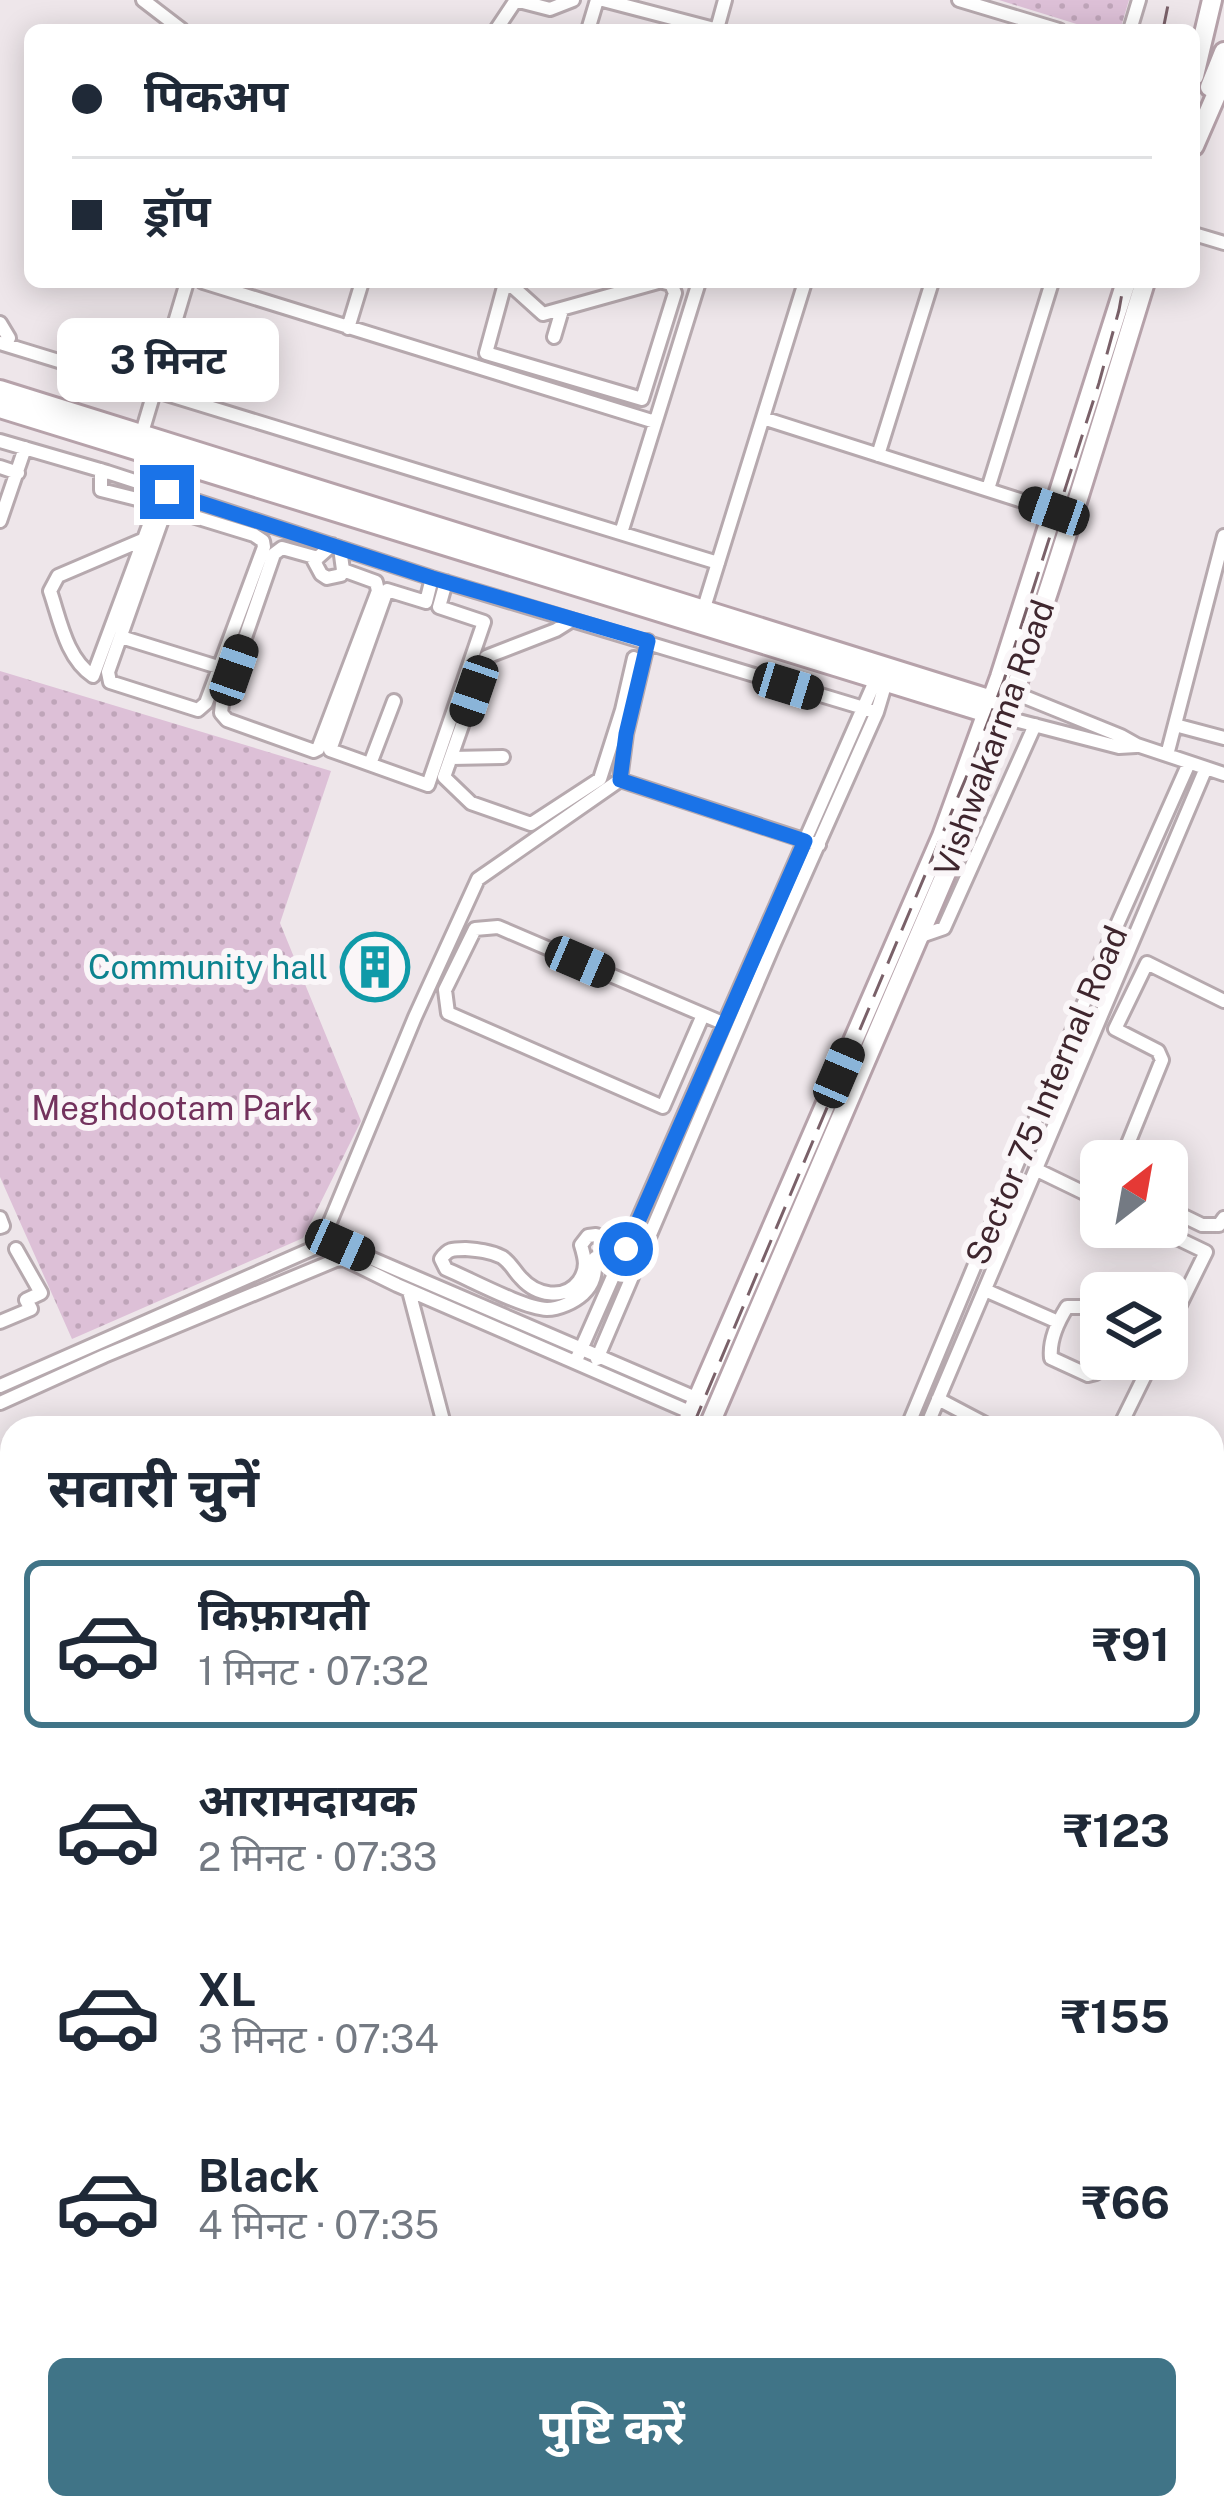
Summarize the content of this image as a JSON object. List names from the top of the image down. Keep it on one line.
{"streets":{"main road":["Vishwakarma Road"],"street":["Sector 75 Internal Road"]},"parks":["Meghdootam Park"],"places":{"building":["Community hall"]},"north":"top right","page":{"banner":["पिकअप","ड्रॉप"],"bubble":"3 मिनट","heading":"सवारी चुनें","list":[{"name":"किफ़ायती","note":"1 मिनट · 07:32","value":"₹91"},{"name":"आरामदायक","note":"2 मिनट · 07:33","value":"₹123"},{"name":"XL","note":"3 मिनट · 07:34","value":"₹155"},{"name":"Black","note":"4 मिनट · 07:35","value":"₹66"}],"buttons":"पुष्टि करें"}}
